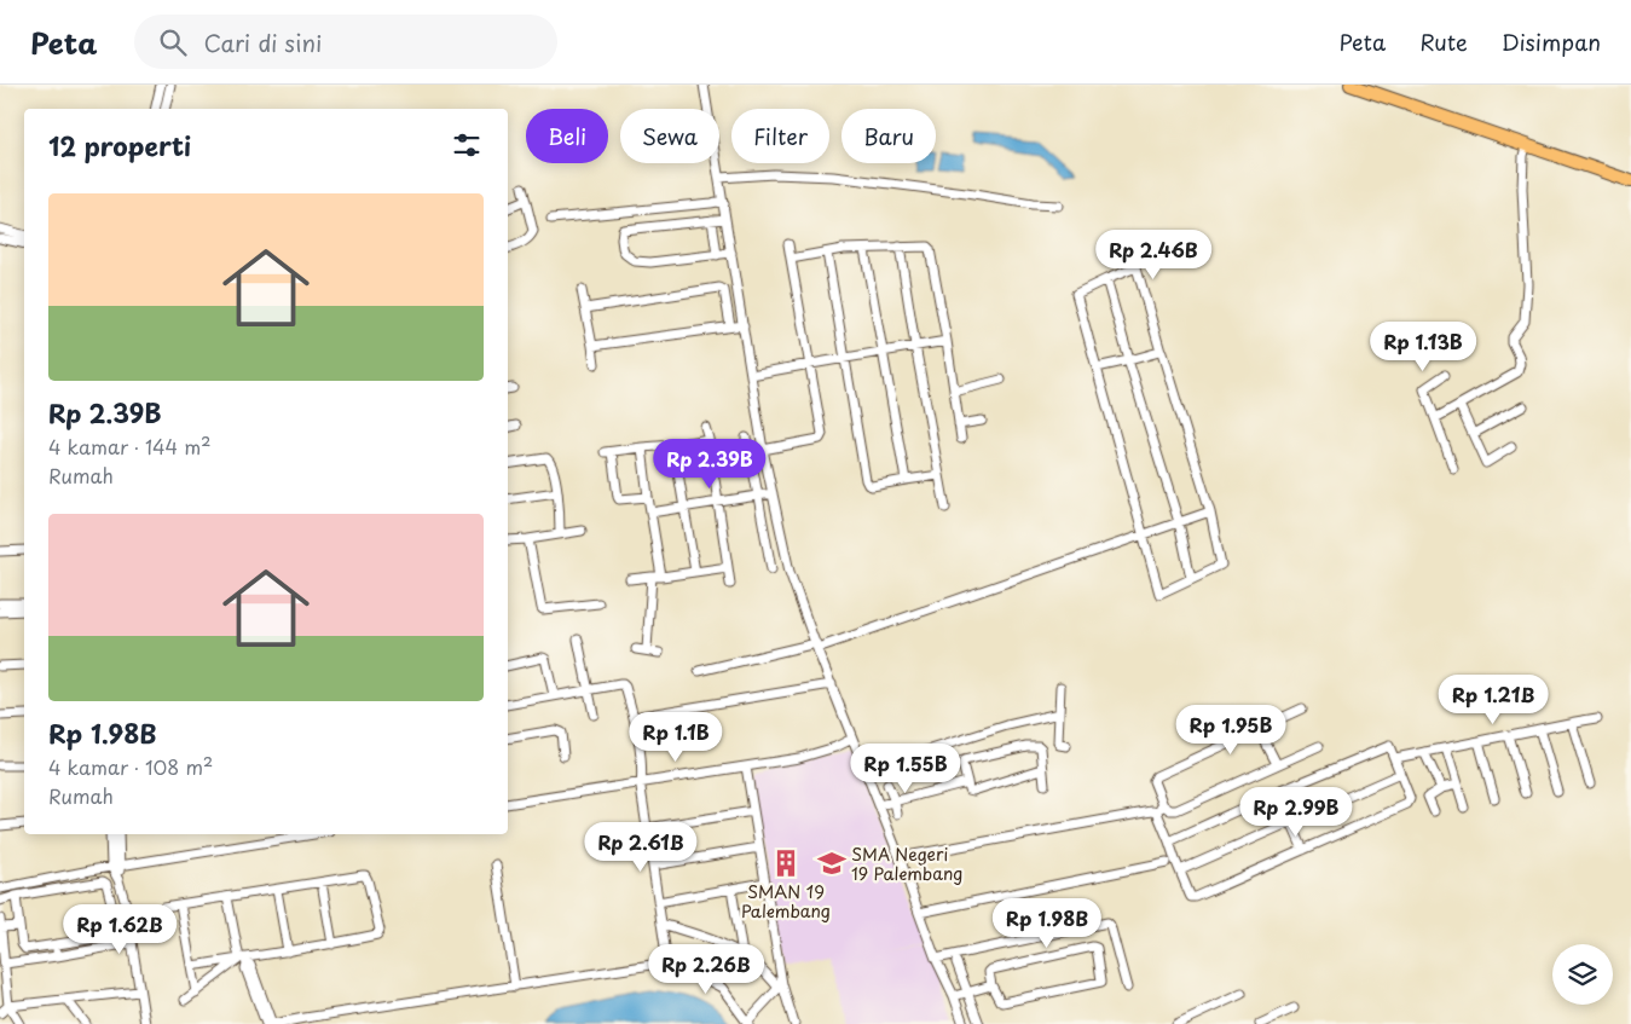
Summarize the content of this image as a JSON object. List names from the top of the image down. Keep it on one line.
{"places":{"building":["SMAN 19 Palembang"],"school or university":["SMA Negeri 19 Palembang"]},"page":{"header":"Peta","search":"Cari di sini","nav":["Peta","Rute","Disimpan"],"chip":["Beli","Sewa","Filter","Baru"],"heading":"12 properti","list":[{"name":"Rp 2.39B","note":"4 kamar · 144 m² · Rumah"},{"name":"Rp 1.98B","note":"4 kamar · 108 m² · Rumah"}],"price":["Rp 2.46B","Rp 1.13B","Rp 2.39B","Rp 1.21B","Rp 1.95B","Rp 1.1B","Rp 1.55B","Rp 2.99B","Rp 2.61B","Rp 1.98B","Rp 1.62B","Rp 2.26B"]}}
